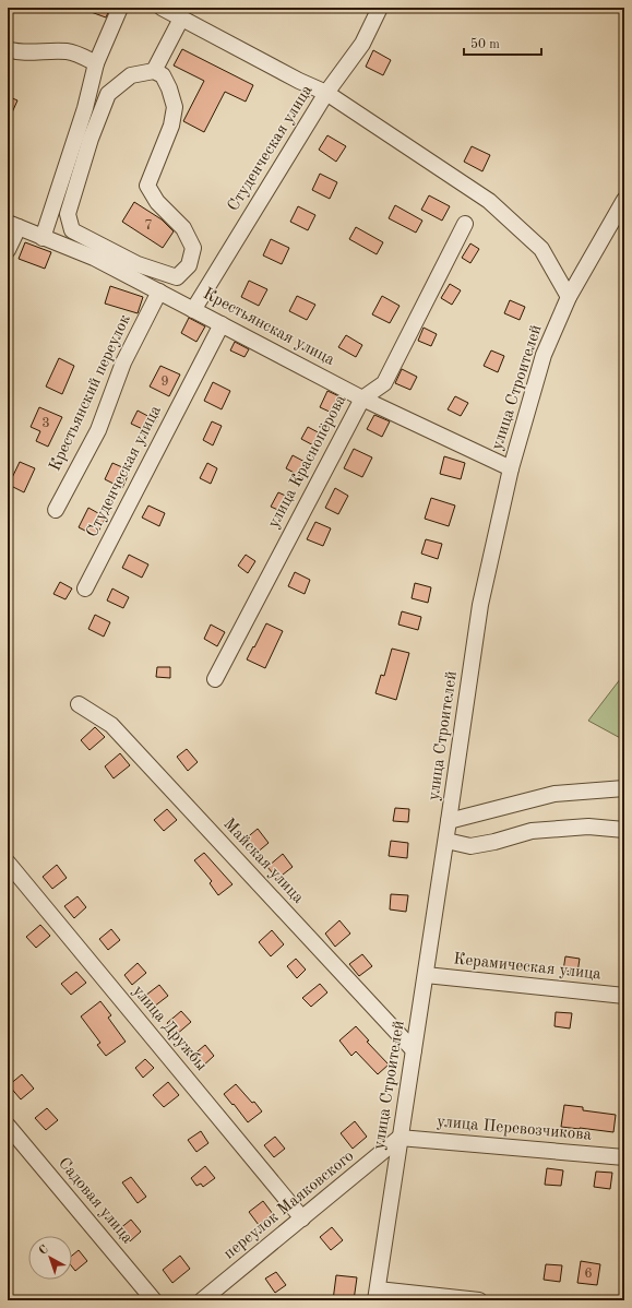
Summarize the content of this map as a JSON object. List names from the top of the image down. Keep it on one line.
{"streets":{"street":["Студенческая улица","Крестьянская улица","улица Строителей","Крестьянский переулок","улица Краснопёрова","Майская улица","Керамическая улица","улица Дружбы","улица Перевозчикова","Садовая улица","переулок Маяковского"]},"crossings":[["Студенческая улица","Крестьянская улица"],["Крестьянская улица","улица Строителей"],["Крестьянская улица","Крестьянский переулок"],["Крестьянская улица","улица Краснопёрова"],["улица Строителей","Майская улица"],["улица Строителей","Керамическая улица"],["улица Строителей","улица Перевозчикова"],["улица Строителей","переулок Маяковского"],["улица Дружбы","переулок Маяковского"],["улица Перевозчикова","переулок Маяковского"]],"house_numbers":["7","9","3","6"],"scale_bar":"50 m","north":"top left"}
